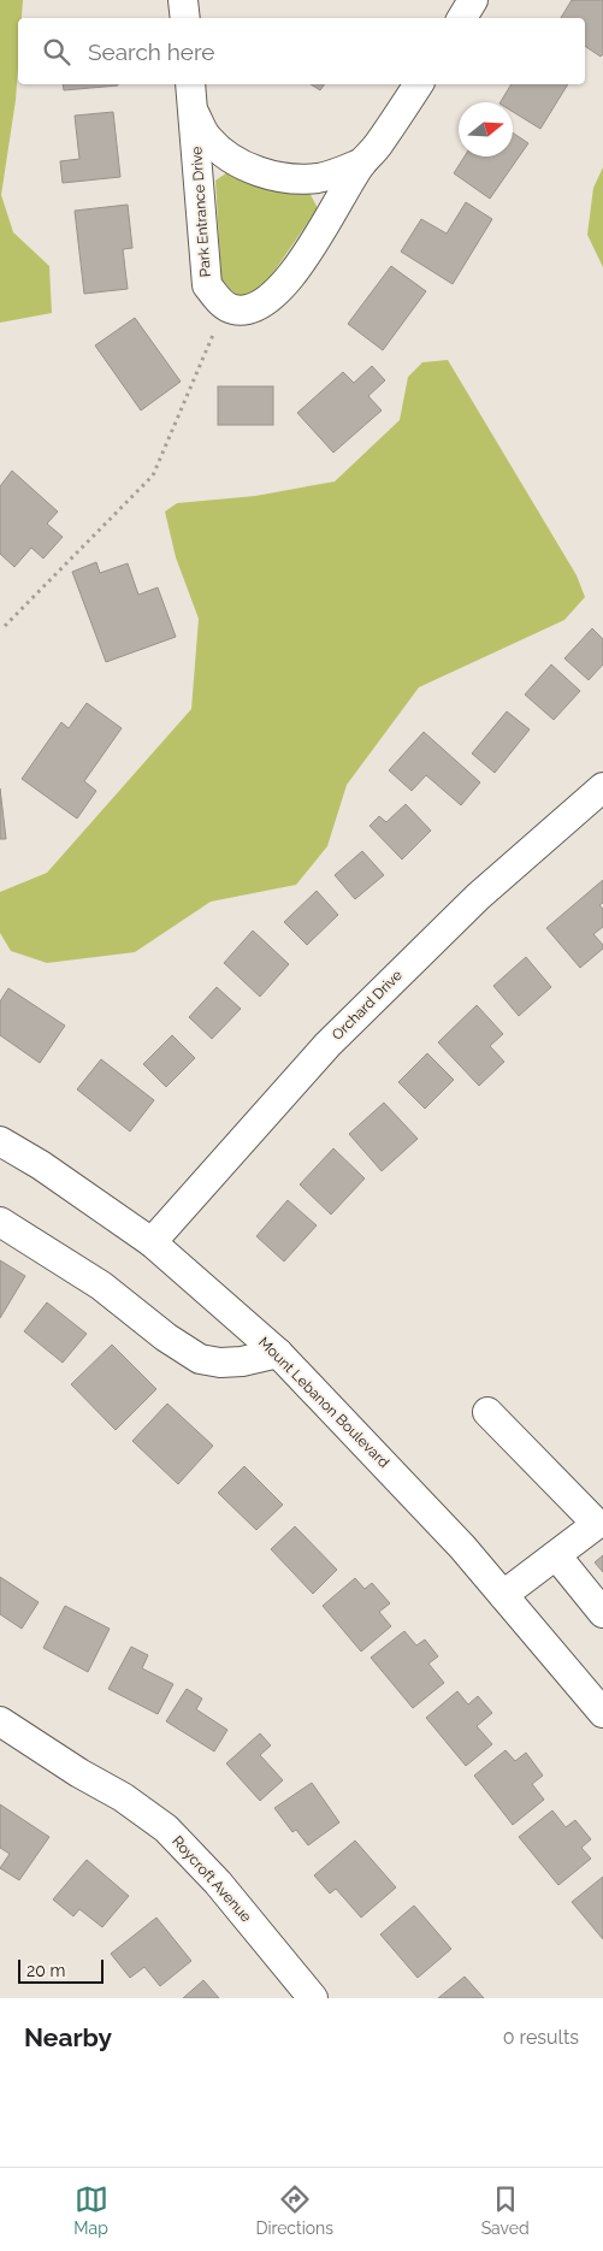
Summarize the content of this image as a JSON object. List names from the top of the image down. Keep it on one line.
{"streets":{"street":["Park Entrance Drive","Orchard Drive","Mount Lebanon Boulevard","Roycroft Avenue"]},"crossings":[["Orchard Drive","Mount Lebanon Boulevard"]],"scale_bar":"20 m","north":"right","page":{"search":"Search here","scale":"20 m","heading":["Nearby","0 results"],"nav":["Map","Directions","Saved"]}}
